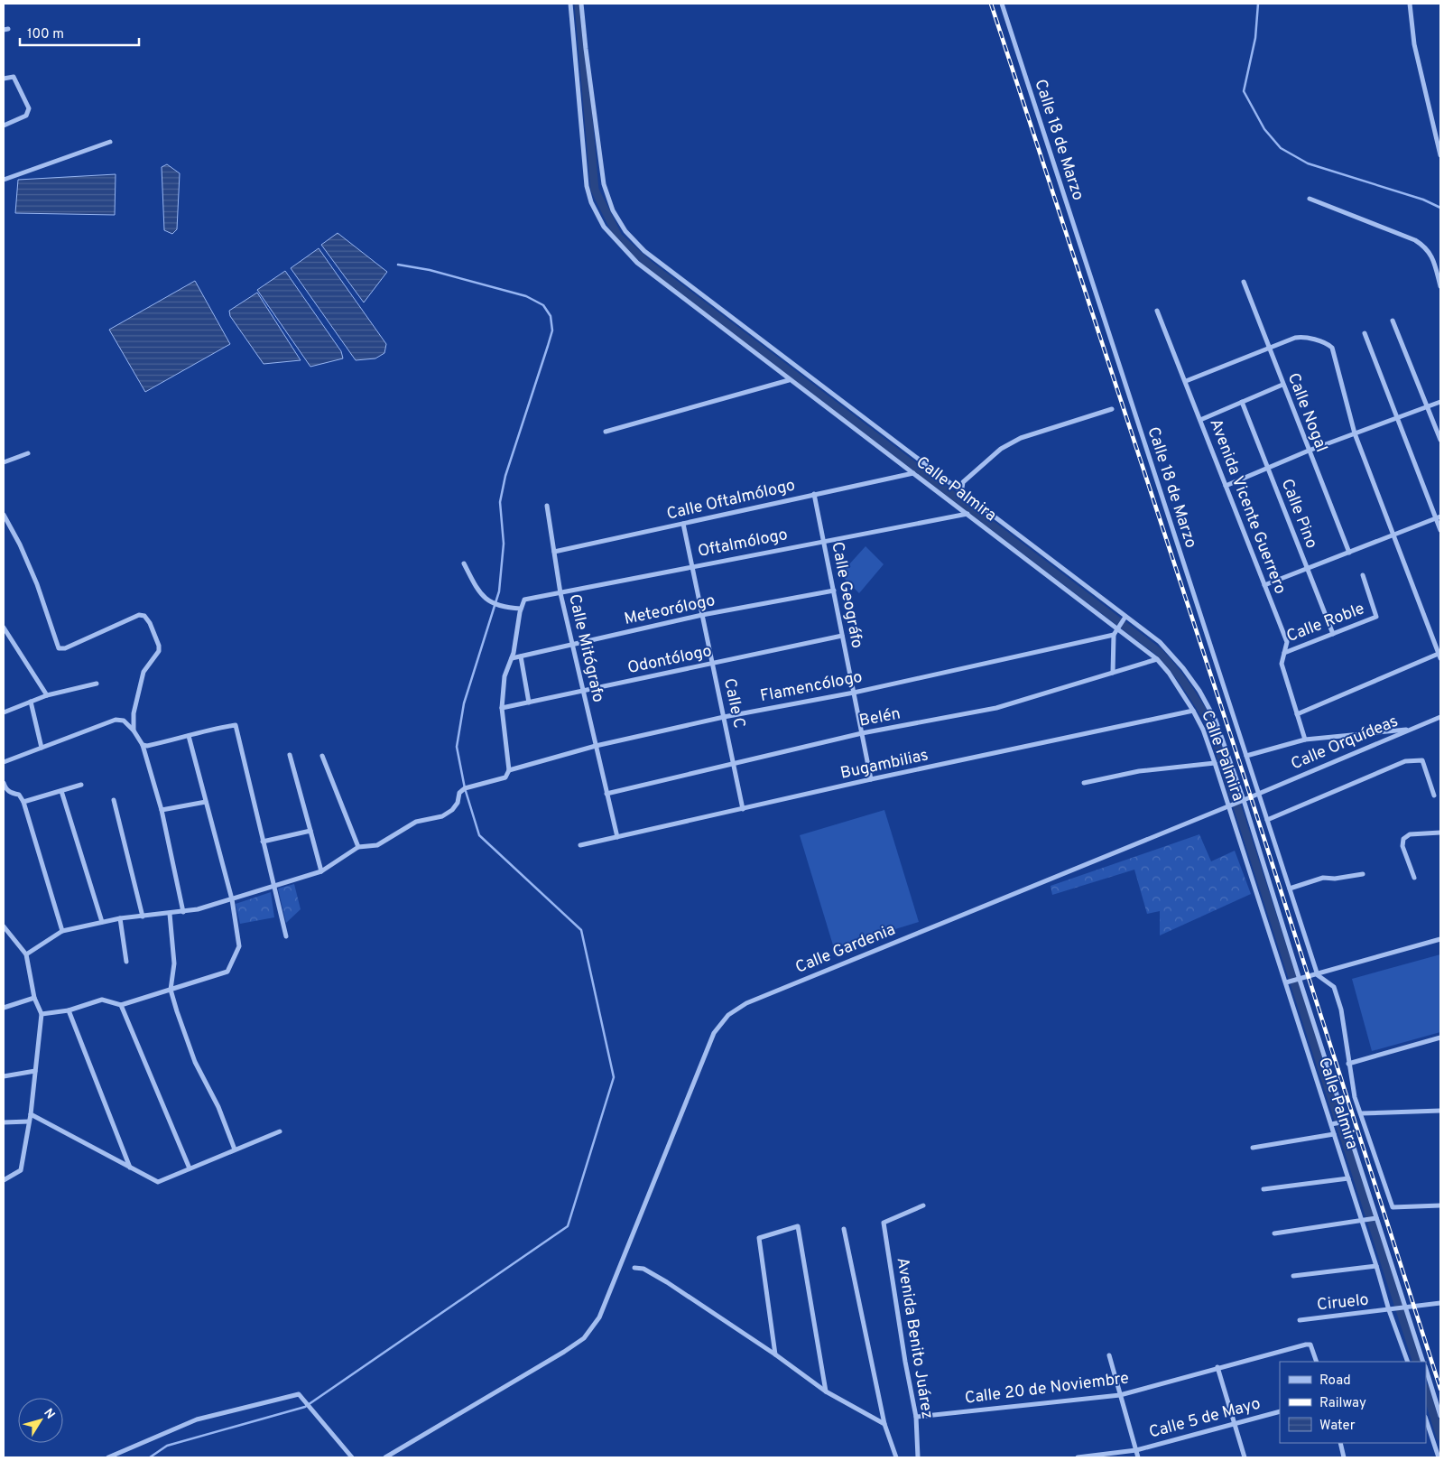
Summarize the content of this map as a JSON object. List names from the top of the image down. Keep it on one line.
{"streets":{"street":["Calle 18 de Marzo","Calle Nogal","Calle Palmira","Calle Oftalmólogo","Avenida Vicente Guerrero","Calle Pino","Oftalmólogo","Calle Geográfo","Meteorólogo","Calle Roble","Calle Mitógrafo","Odontólogo","Flamencólogo","Calle C","Belén","Calle Orquídeas","Bugambilias","Calle Gardenia","Ciruelo","Avenida Benito Juárez","Calle 20 de Noviembre","Calle 5 de Mayo"]},"crossings":[["Calle 18 de Marzo","Calle Orquídeas"],["Calle Palmira","Calle Oftalmólogo"],["Calle Palmira","Oftalmólogo"],["Calle Palmira","Belén"],["Calle Palmira","Bugambilias"],["Calle Palmira","Calle Gardenia"],["Calle Palmira","Ciruelo"],["Calle Oftalmólogo","Calle Geográfo"],["Calle Oftalmólogo","Calle Mitógrafo"],["Calle Oftalmólogo","Calle C"],["Avenida Vicente Guerrero","Calle Roble"],["Calle Pino","Calle Roble"],["Oftalmólogo","Calle Geográfo"],["Oftalmólogo","Calle Mitógrafo"],["Oftalmólogo","Calle C"],["Calle Geográfo","Meteorólogo"],["Calle Geográfo","Odontólogo"],["Calle Geográfo","Flamencólogo"],["Calle Geográfo","Belén"],["Calle Geográfo","Bugambilias"],["Meteorólogo","Calle Mitógrafo"],["Meteorólogo","Calle C"],["Calle Mitógrafo","Odontólogo"],["Calle Mitógrafo","Flamencólogo"],["Calle Mitógrafo","Belén"],["Calle Mitógrafo","Bugambilias"],["Odontólogo","Calle C"],["Flamencólogo","Calle C"],["Calle C","Belén"],["Calle C","Bugambilias"],["Calle Orquídeas","Calle Gardenia"],["Avenida Benito Juárez","Calle 20 de Noviembre"]],"legend":["Road","Railway","Water"],"scale_bar":"100 m","north":"top right"}
